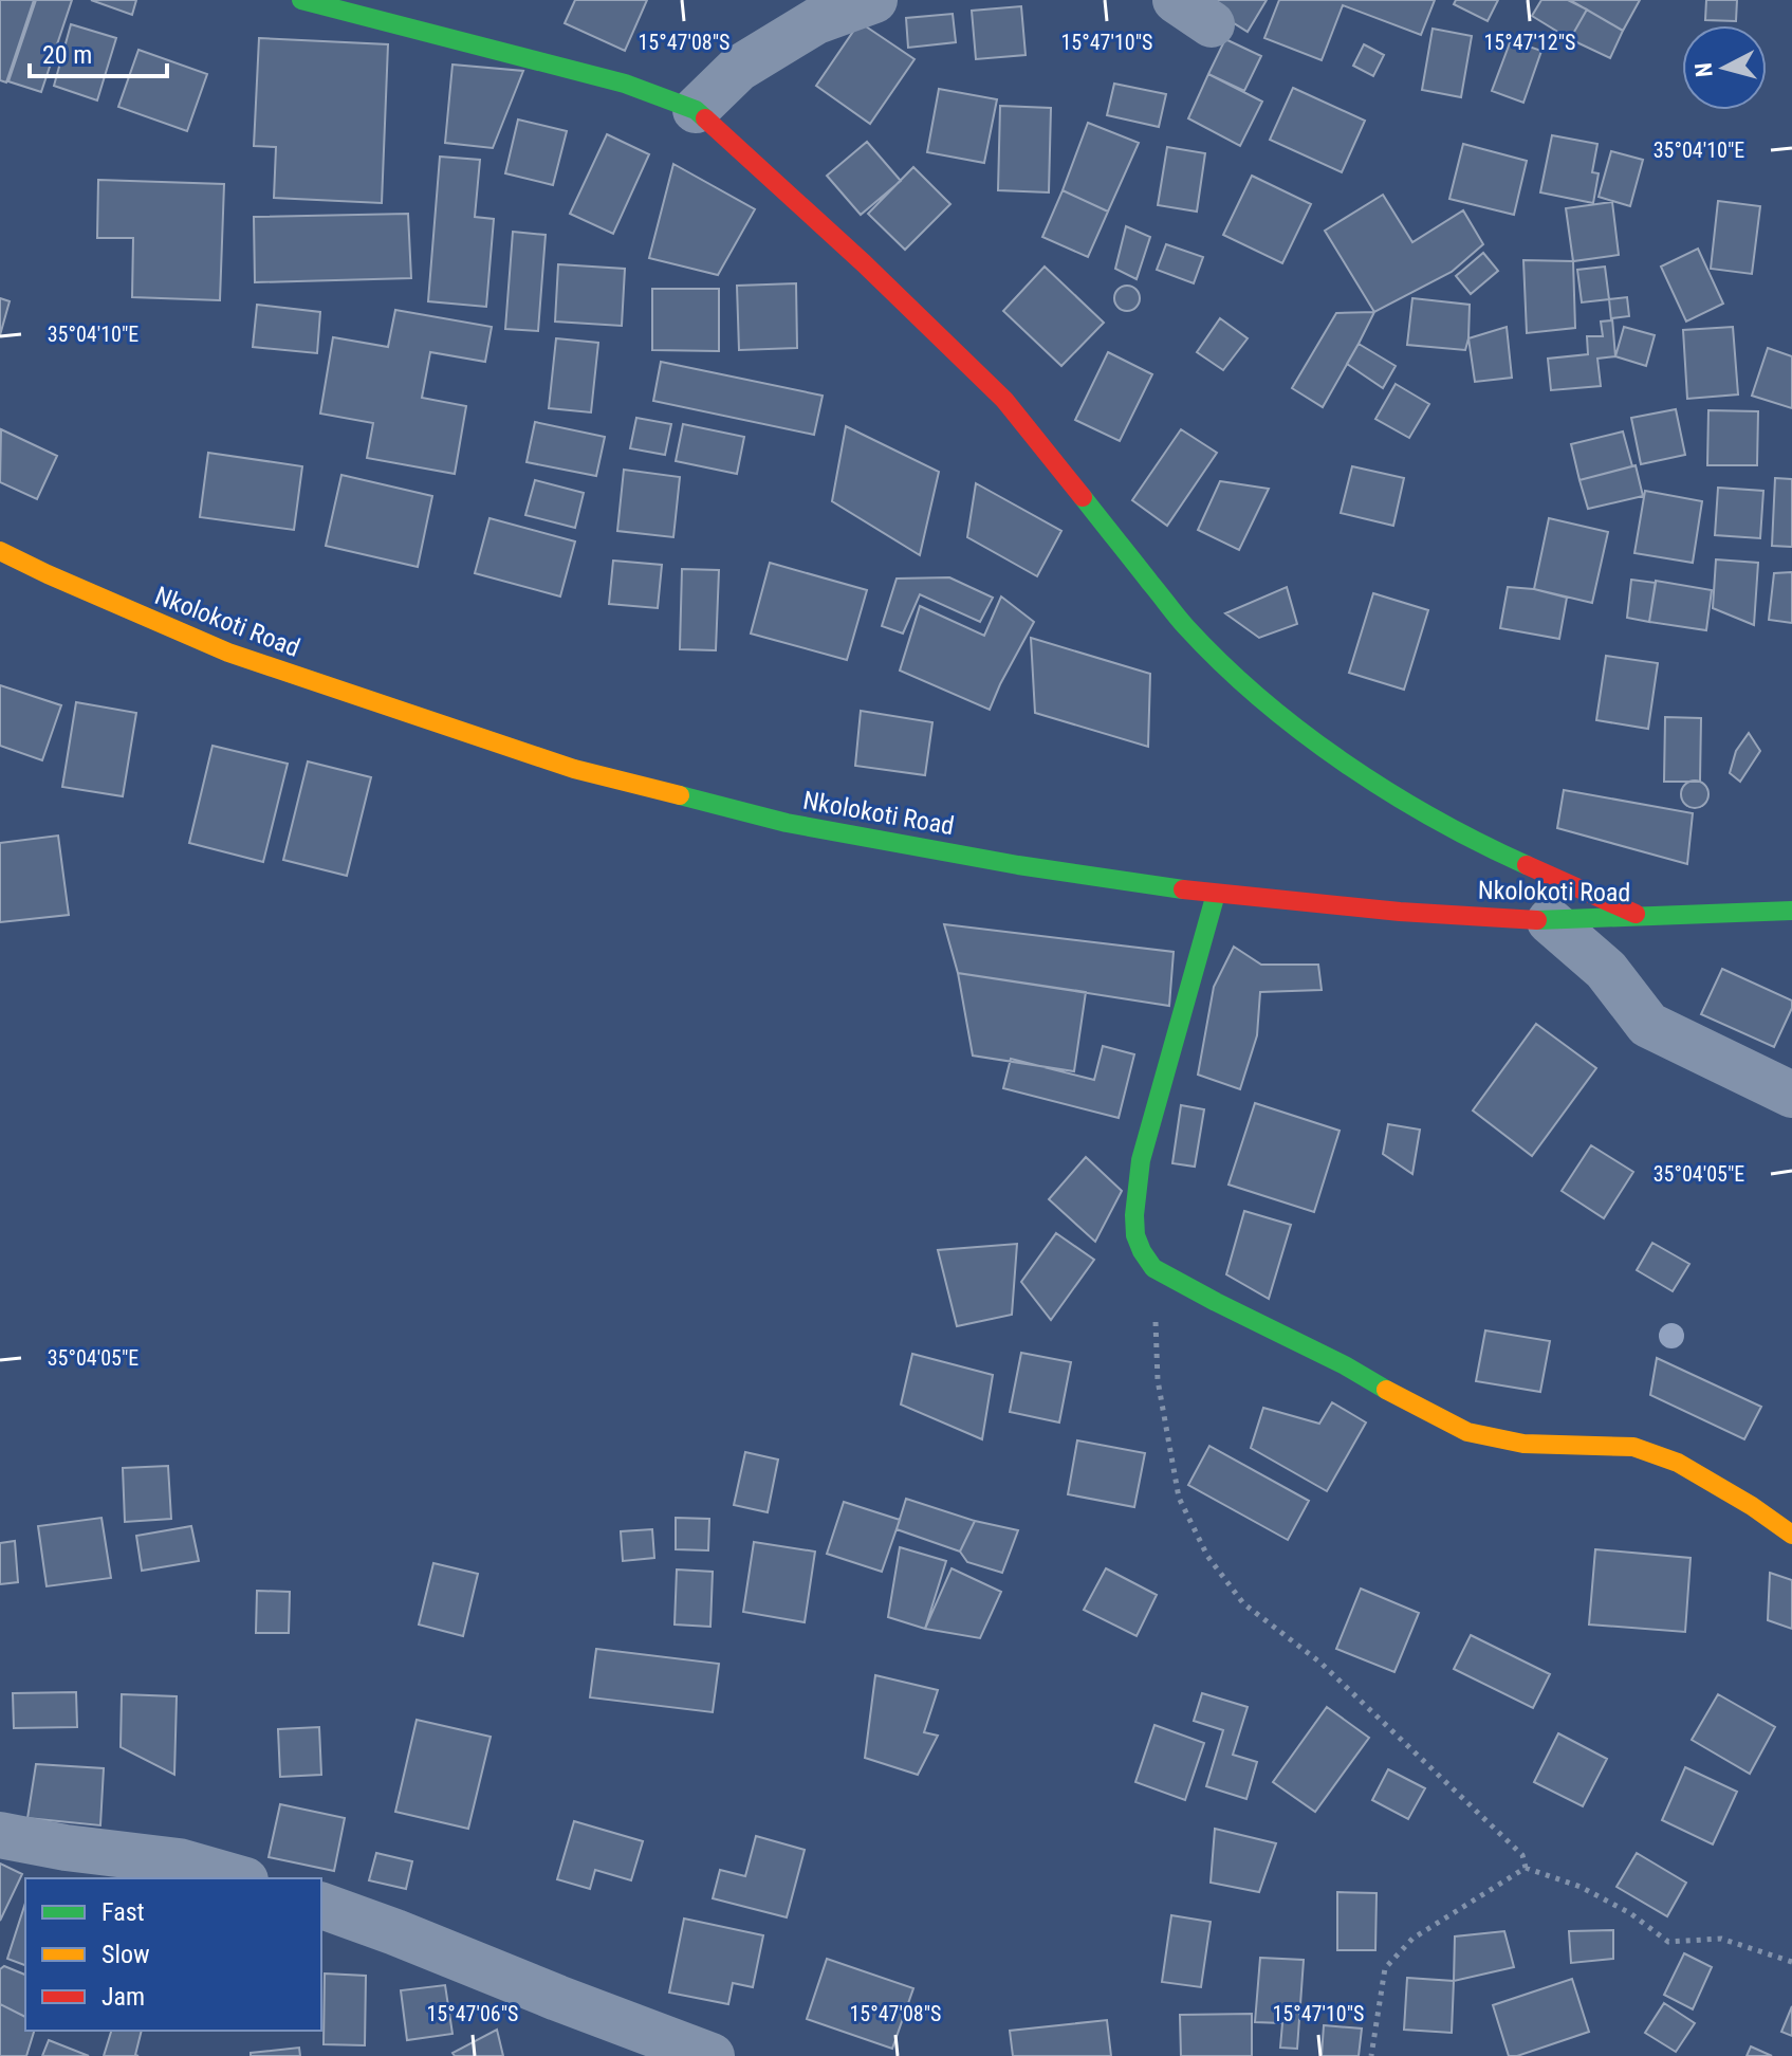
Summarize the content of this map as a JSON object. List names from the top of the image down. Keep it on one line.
{"streets":{"street":["Nkolokoti Road"]},"legend":["Fast","Slow","Jam"],"scale_bar":"20 m","north":"left","coordinates":["15°47'08\"S","15°47'10\"S","15°47'12\"S","35°04'10\"E","35°04'05\"E","15°47'06\"S"]}
